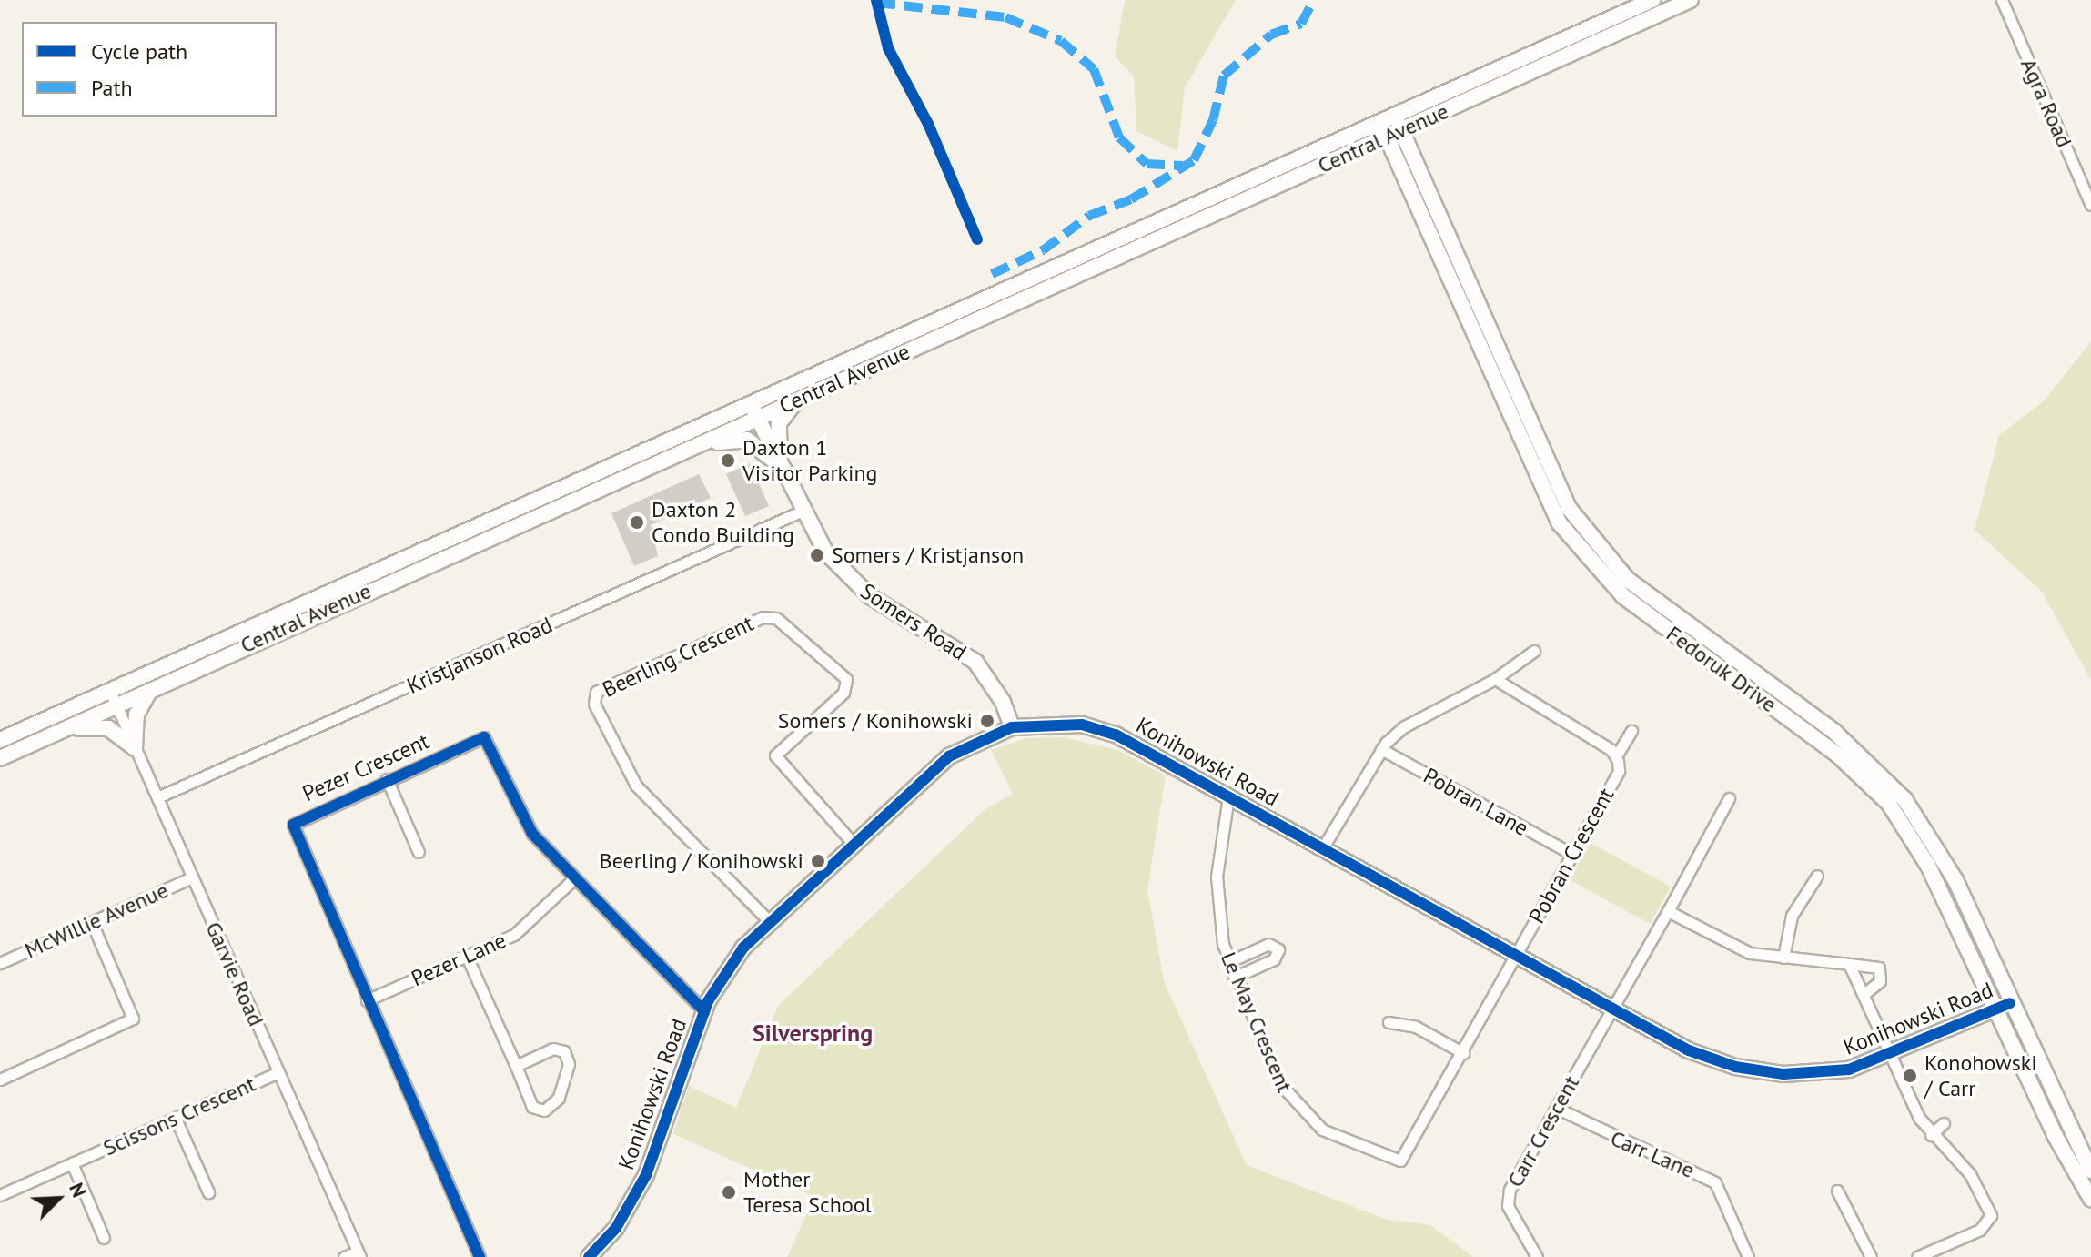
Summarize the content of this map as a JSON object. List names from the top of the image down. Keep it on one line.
{"streets":{"main road":["Central Avenue","Somers Road","Fedoruk Drive","Konihowski Road"],"street":["Agra Road","Kristjanson Road","Beerling Crescent","Pezer Crescent","Pobran Lane","Pobran Crescent","McWillie Avenue","Pezer Lane","Garvie Road","Le May Crescent","Scissons Crescent","Carr Crescent","Carr Lane"]},"crossings":[["Central Avenue","Somers Road"],["Central Avenue","Fedoruk Drive"],["Central Avenue","Garvie Road"],["Somers Road","Kristjanson Road"],["Somers Road","Konihowski Road"],["Kristjanson Road","Garvie Road"],["Beerling Crescent","Konihowski Road"],["Fedoruk Drive","Konihowski Road"],["Konihowski Road","Pezer Crescent"],["Konihowski Road","Pobran Crescent"],["Konihowski Road","Le May Crescent"],["Konihowski Road","Carr Crescent"],["Pezer Crescent","Pezer Lane"],["Pobran Lane","Pobran Crescent"],["Pobran Crescent","Le May Crescent"],["McWillie Avenue","Garvie Road"],["Garvie Road","Scissons Crescent"],["Carr Crescent","Carr Lane"]],"districts":["Silverspring"],"places":["Daxton 1 Visitor Parking","Daxton 2 Condo Building","Somers / Kristjanson","Somers / Konihowski","Beerling / Konihowski","Konohowski / Carr","Mother Teresa School"],"legend":["Cycle path","Path"],"north":"top right"}
